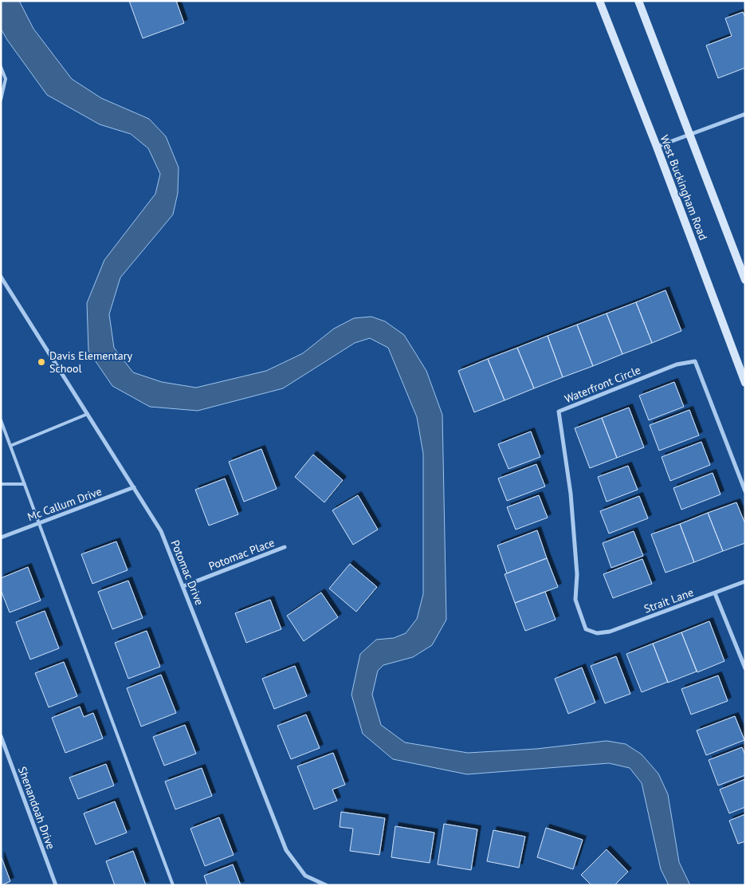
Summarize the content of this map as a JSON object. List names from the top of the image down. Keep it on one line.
{"streets":{"main road":["West Buckingham Road"],"street":["Waterfront Circle","Mc Callum Drive","Potomac Place","Potomac Drive","Strait Lane","Shenandoah Drive"]},"crossings":[["Waterfront Circle","Strait Lane"],["Mc Callum Drive","Potomac Drive"],["Potomac Place","Potomac Drive"]],"places":["Davis Elementary School"]}
